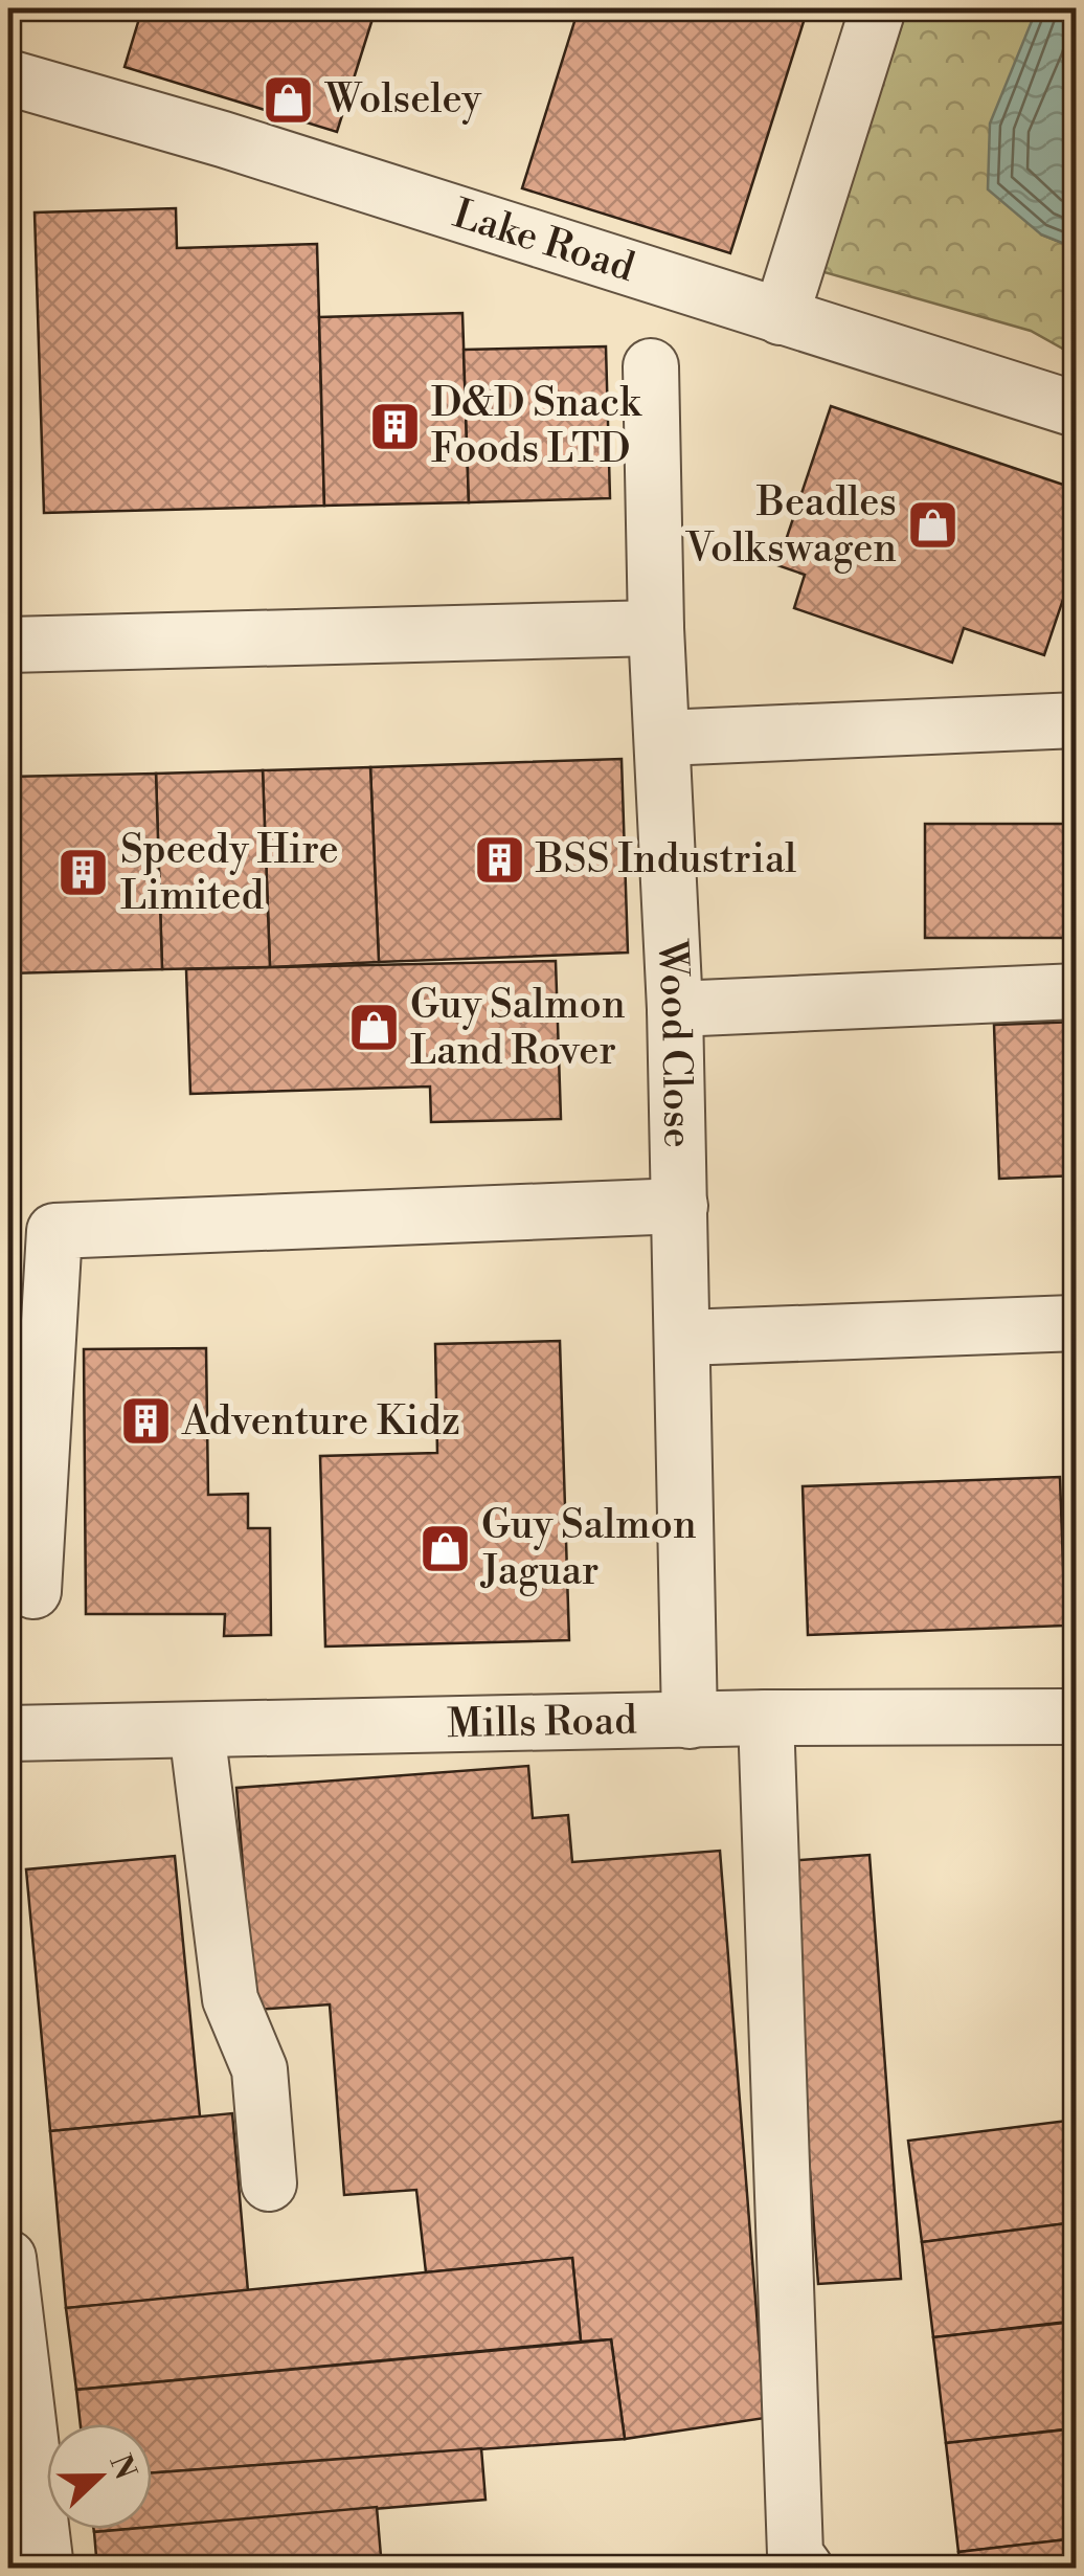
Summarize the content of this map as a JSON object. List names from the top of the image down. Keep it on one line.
{"streets":{"street":["Lake Road","Wood Close","Mills Road"]},"crossings":[["Wood Close","Mills Road"]],"places":{"shop":["Wolseley","Beadles Volkswagen","Guy Salmon Land Rover","Guy Salmon Jaguar"],"building":["D&D Snack Foods LTD","BSS Industrial","Speedy Hire Limited","Adventure Kidz"]},"north":"right"}
